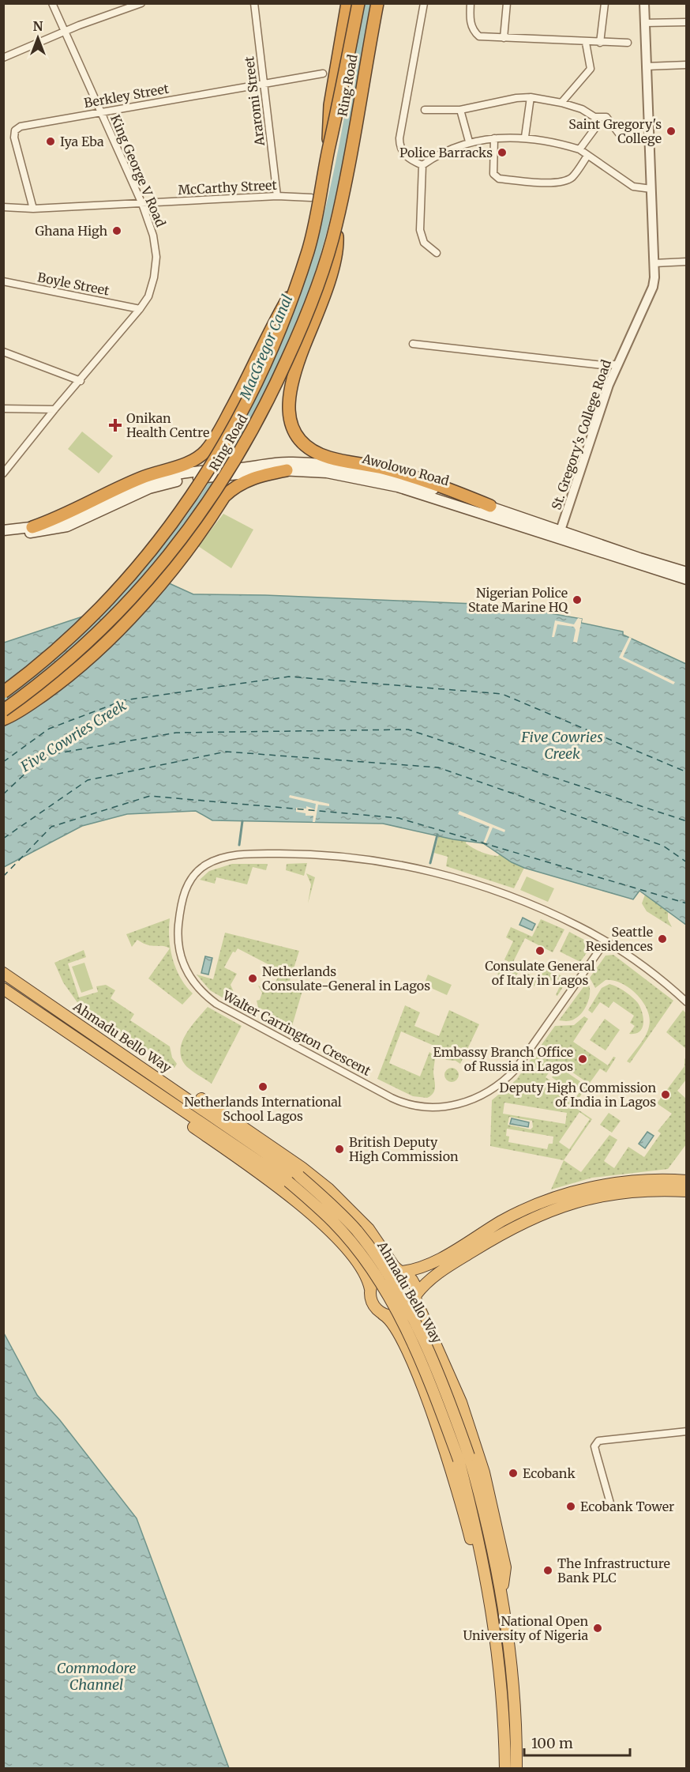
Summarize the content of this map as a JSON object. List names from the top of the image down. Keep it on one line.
{"streets":{"highway":["Ring Road","Ahmadu Bello Way"],"main road":["Awolowo Road"],"street":["Berkley Street","Araromi Street","King George V Road","McCarthy Street","Boyle Street","St. Gregory's College Road","Walter Carrington Crescent"]},"crossings":[["Berkley Street","Araromi Street"],["Berkley Street","King George V Road"],["Berkley Street","McCarthy Street"],["Araromi Street","McCarthy Street"],["King George V Road","McCarthy Street"],["King George V Road","Boyle Street"],["St. Gregory's College Road","Awolowo Road"]],"water":["MacGregor Canal","Five Cowries Creek","Commodore Channel"],"places":{"other":["Saint Gregory's College","Iya Eba","Police Barracks","Ghana High","Nigerian Police State Marine HQ","Seattle Residences","Consulate General of Italy in Lagos","Netherlands Consulate-General in Lagos","Embassy Branch Office of Russia in Lagos","Netherlands International School Lagos","Deputy High Commission of India in Lagos","British Deputy High Commission","Ecobank","Ecobank Tower","The Infrastructure Bank PLC","National Open University of Nigeria"],"health":["Onikan Health Centre"]},"scale_bar":"100 m","north":"top"}
